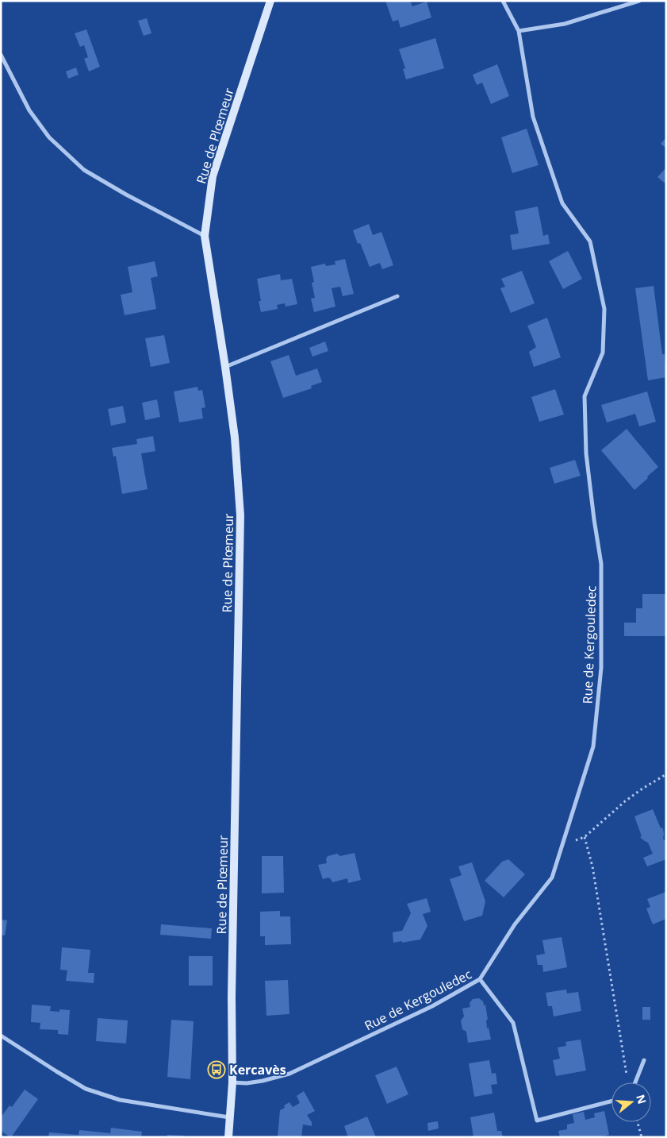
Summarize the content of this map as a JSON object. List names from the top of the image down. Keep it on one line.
{"streets":{"main road":["Rue de Plœmeur"],"street":["Rue de Kergouledec"]},"crossings":[["Rue de Plœmeur","Rue de Kergouledec"]],"places":{"bus stop":["Kercavès"]},"north":"right"}
